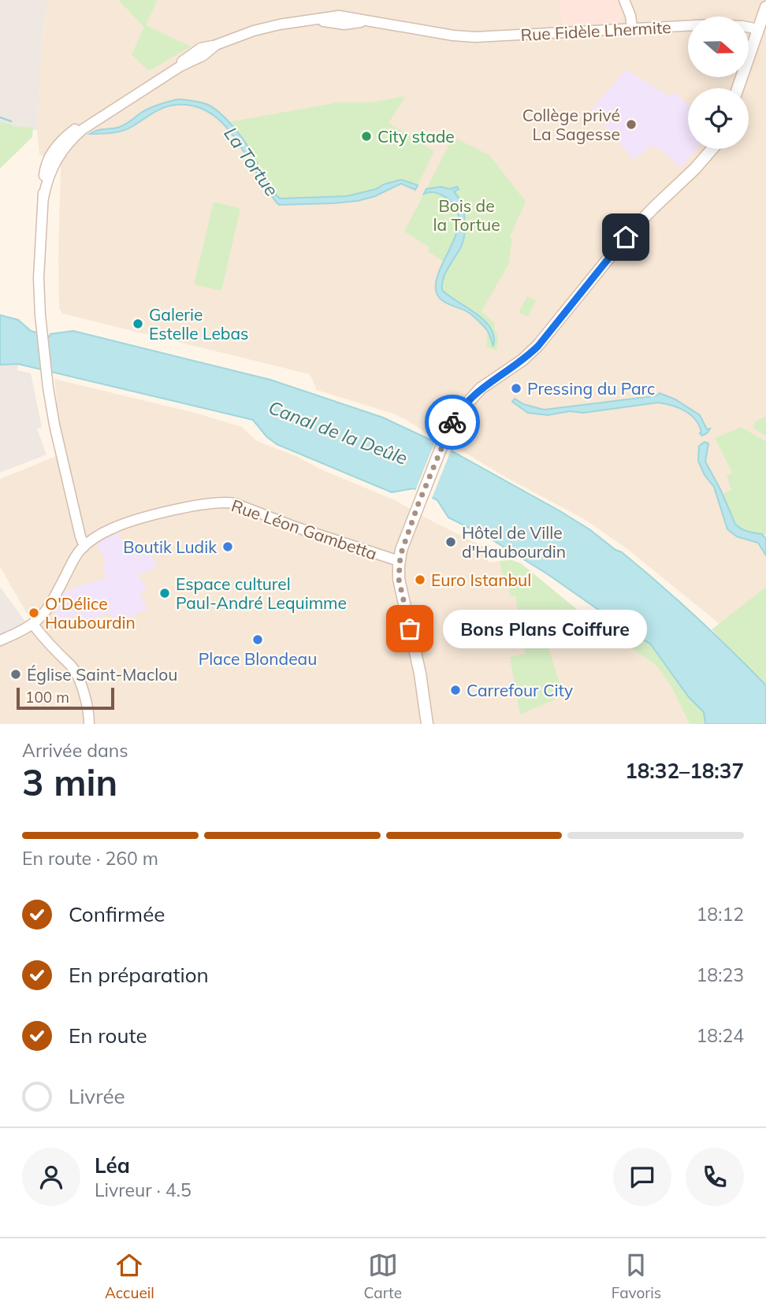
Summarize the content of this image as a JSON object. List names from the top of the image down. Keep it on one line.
{"streets":{"street":["Rue Fidèle Lhermite","Rue Léon Gambetta"]},"crossings":[["Rue Fidèle Lhermite","Rue Léon Gambetta"]],"water":["La Tortue","Canal de la Deûle"],"parks":["Bois de la Tortue"],"places":["Collège privé La Sagesse","City stade","Galerie Estelle Lebas","Pressing du Parc","Hôtel de Ville d'Haubourdin","Boutik Ludik","Euro Istanbul","Espace culturel Paul-André Lequimme","O'Délice Haubourdin","Bons Plans Coiffure","Place Blondeau","Église Saint-Maclou","Carrefour City"],"scale_bar":"100 m","north":"right","page":{"bubble":"Bons Plans Coiffure","scale":"100 m","heading":["3 min","Arrivée dans","18:32–18:37"],"panel":["Léa","Livreur · 4.5"],"bar":"En route · 260 m","list":[["Confirmée","18:12"],["En préparation","18:23"],["En route","18:24"],"Livrée"],"tabs":["Accueil","Carte","Favoris"]}}
